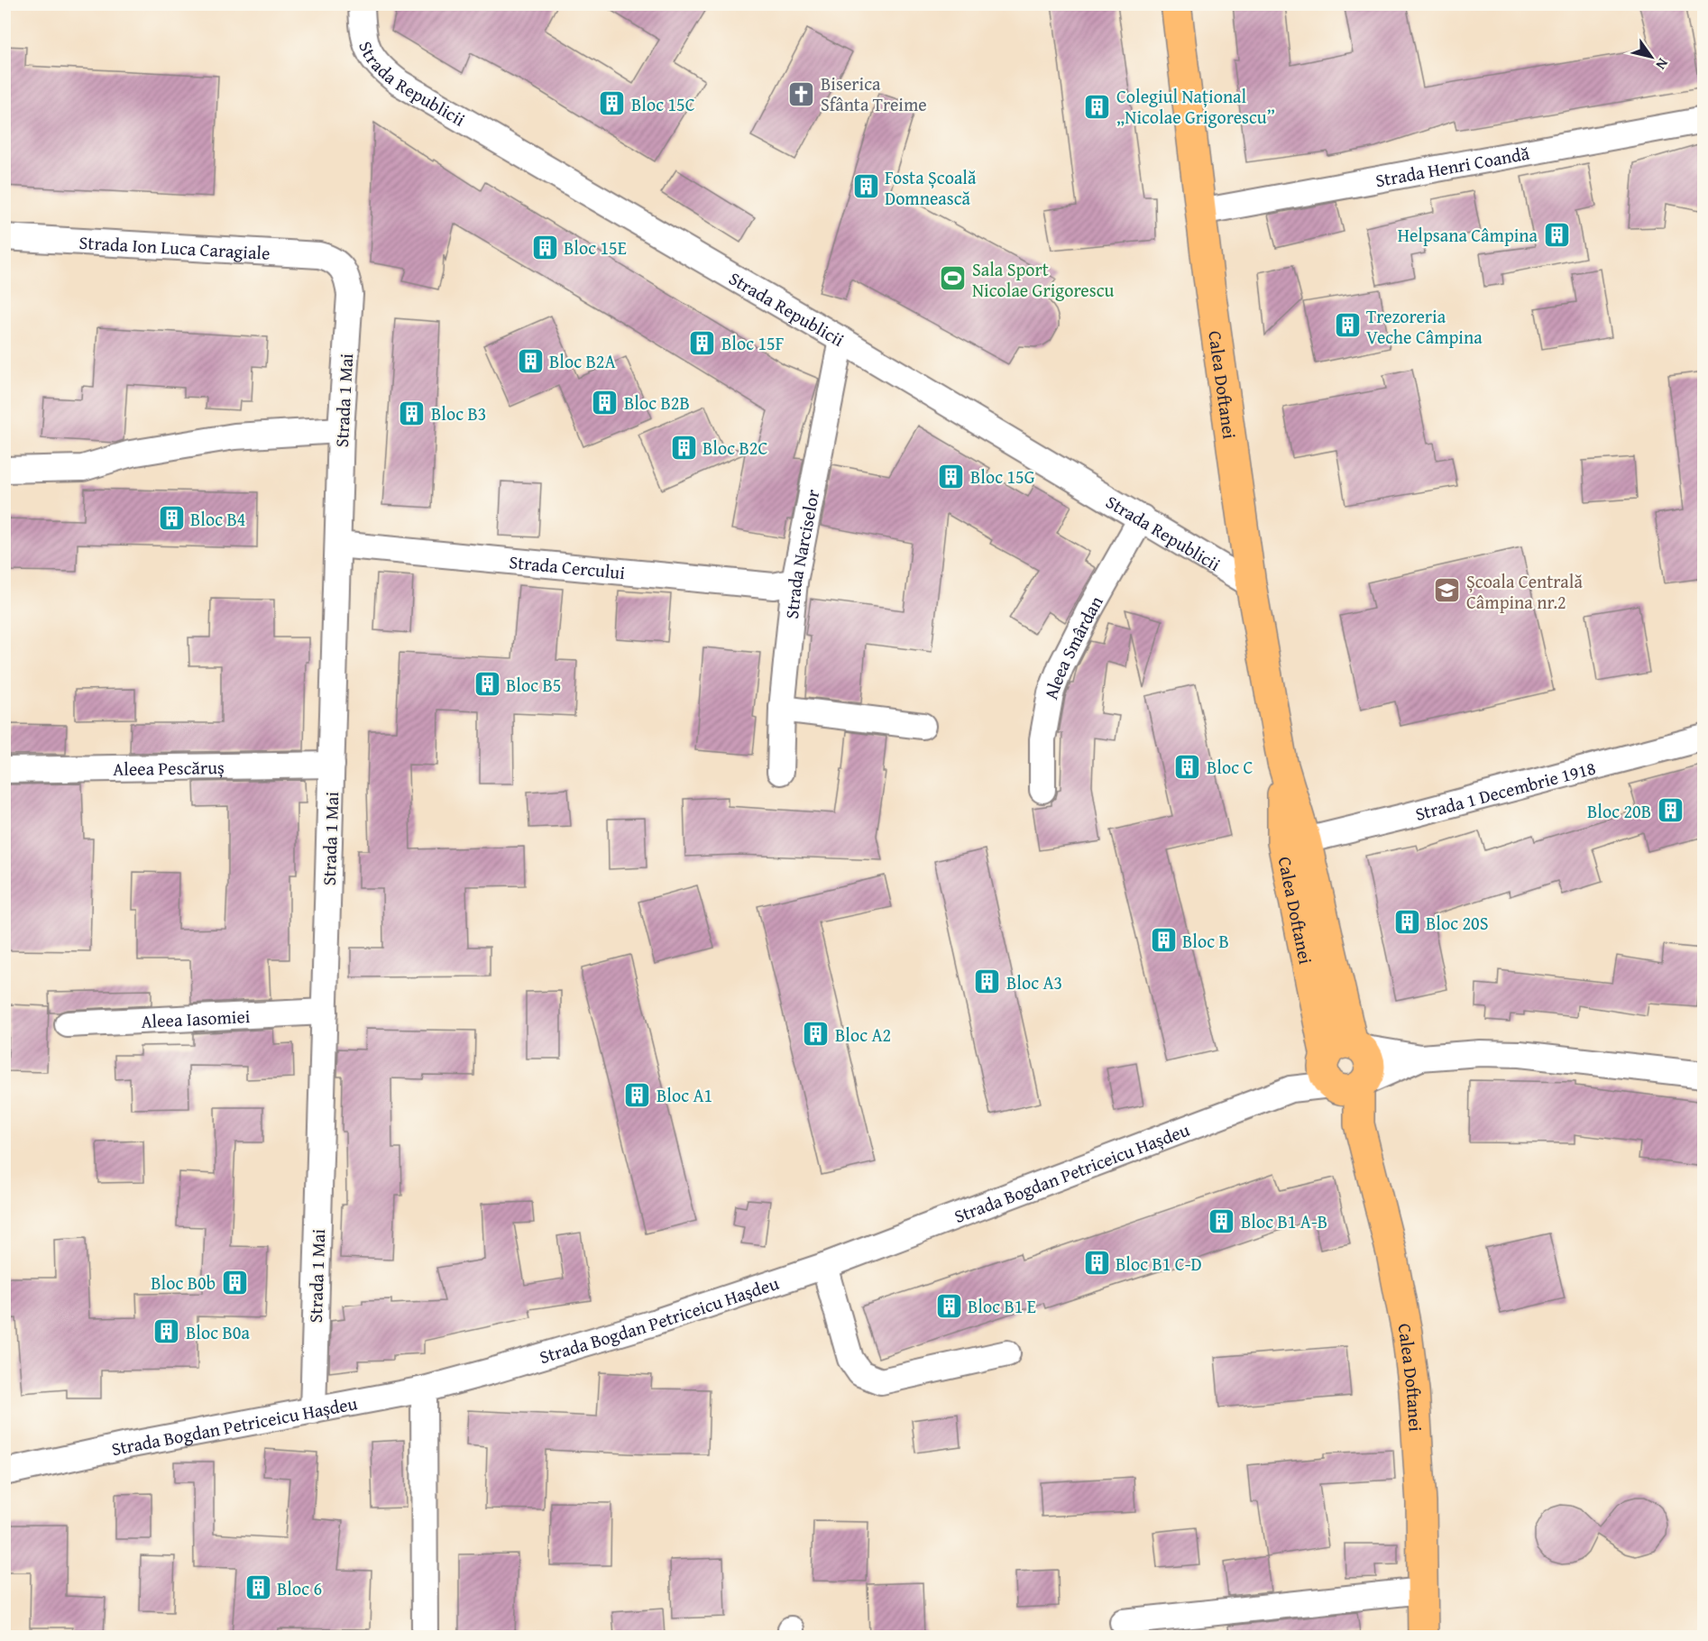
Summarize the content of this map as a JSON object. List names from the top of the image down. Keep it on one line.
{"streets":{"main road":["Calea Doftanei"],"street":["Strada Republicii","Strada Henri Coandă","Strada Ion Luca Caragiale","Strada 1 Mai","Strada Narciselor","Strada Cercului","Aleea Smârdan","Aleea Pescăruș","Strada 1 Decembrie 1918","Aleea Iasomiei","Strada Bogdan Petriceicu Hașdeu"]},"crossings":[["Strada Republicii","Calea Doftanei"],["Strada Republicii","Strada Narciselor"],["Strada Republicii","Aleea Smârdan"],["Strada Henri Coandă","Calea Doftanei"],["Strada Ion Luca Caragiale","Strada 1 Mai"],["Calea Doftanei","Strada 1 Decembrie 1918"],["Calea Doftanei","Strada Bogdan Petriceicu Hașdeu"],["Strada 1 Mai","Strada Cercului"],["Strada 1 Mai","Aleea Pescăruș"],["Strada 1 Mai","Aleea Iasomiei"],["Strada 1 Mai","Strada Bogdan Petriceicu Hașdeu"],["Strada Narciselor","Strada Cercului"]],"places":{"church":["Biserica Sfânta Treime"],"building":["Bloc 15C","Colegiul Național „Nicolae Grigorescu”","Fosta Școală Domnească","Helpsana Câmpina","Bloc 15E","Trezoreria Veche Câmpina","Bloc 15F","Bloc B2A","Bloc B2B","Bloc B3","Bloc B2C","Bloc 15G","Bloc B4","Bloc B5","Bloc C","Bloc 20B","Bloc 20S","Bloc B","Bloc A3","Bloc A2","Bloc A1","Bloc B1 A-B","Bloc B1 C-D","Bloc B0b","Bloc B1 E","Bloc B0a","Bloc 6"],"sports":["Sala Sport Nicolae Grigorescu"],"school or university":["Școala Centrală Câmpina nr.2"]},"north":"bottom right"}
